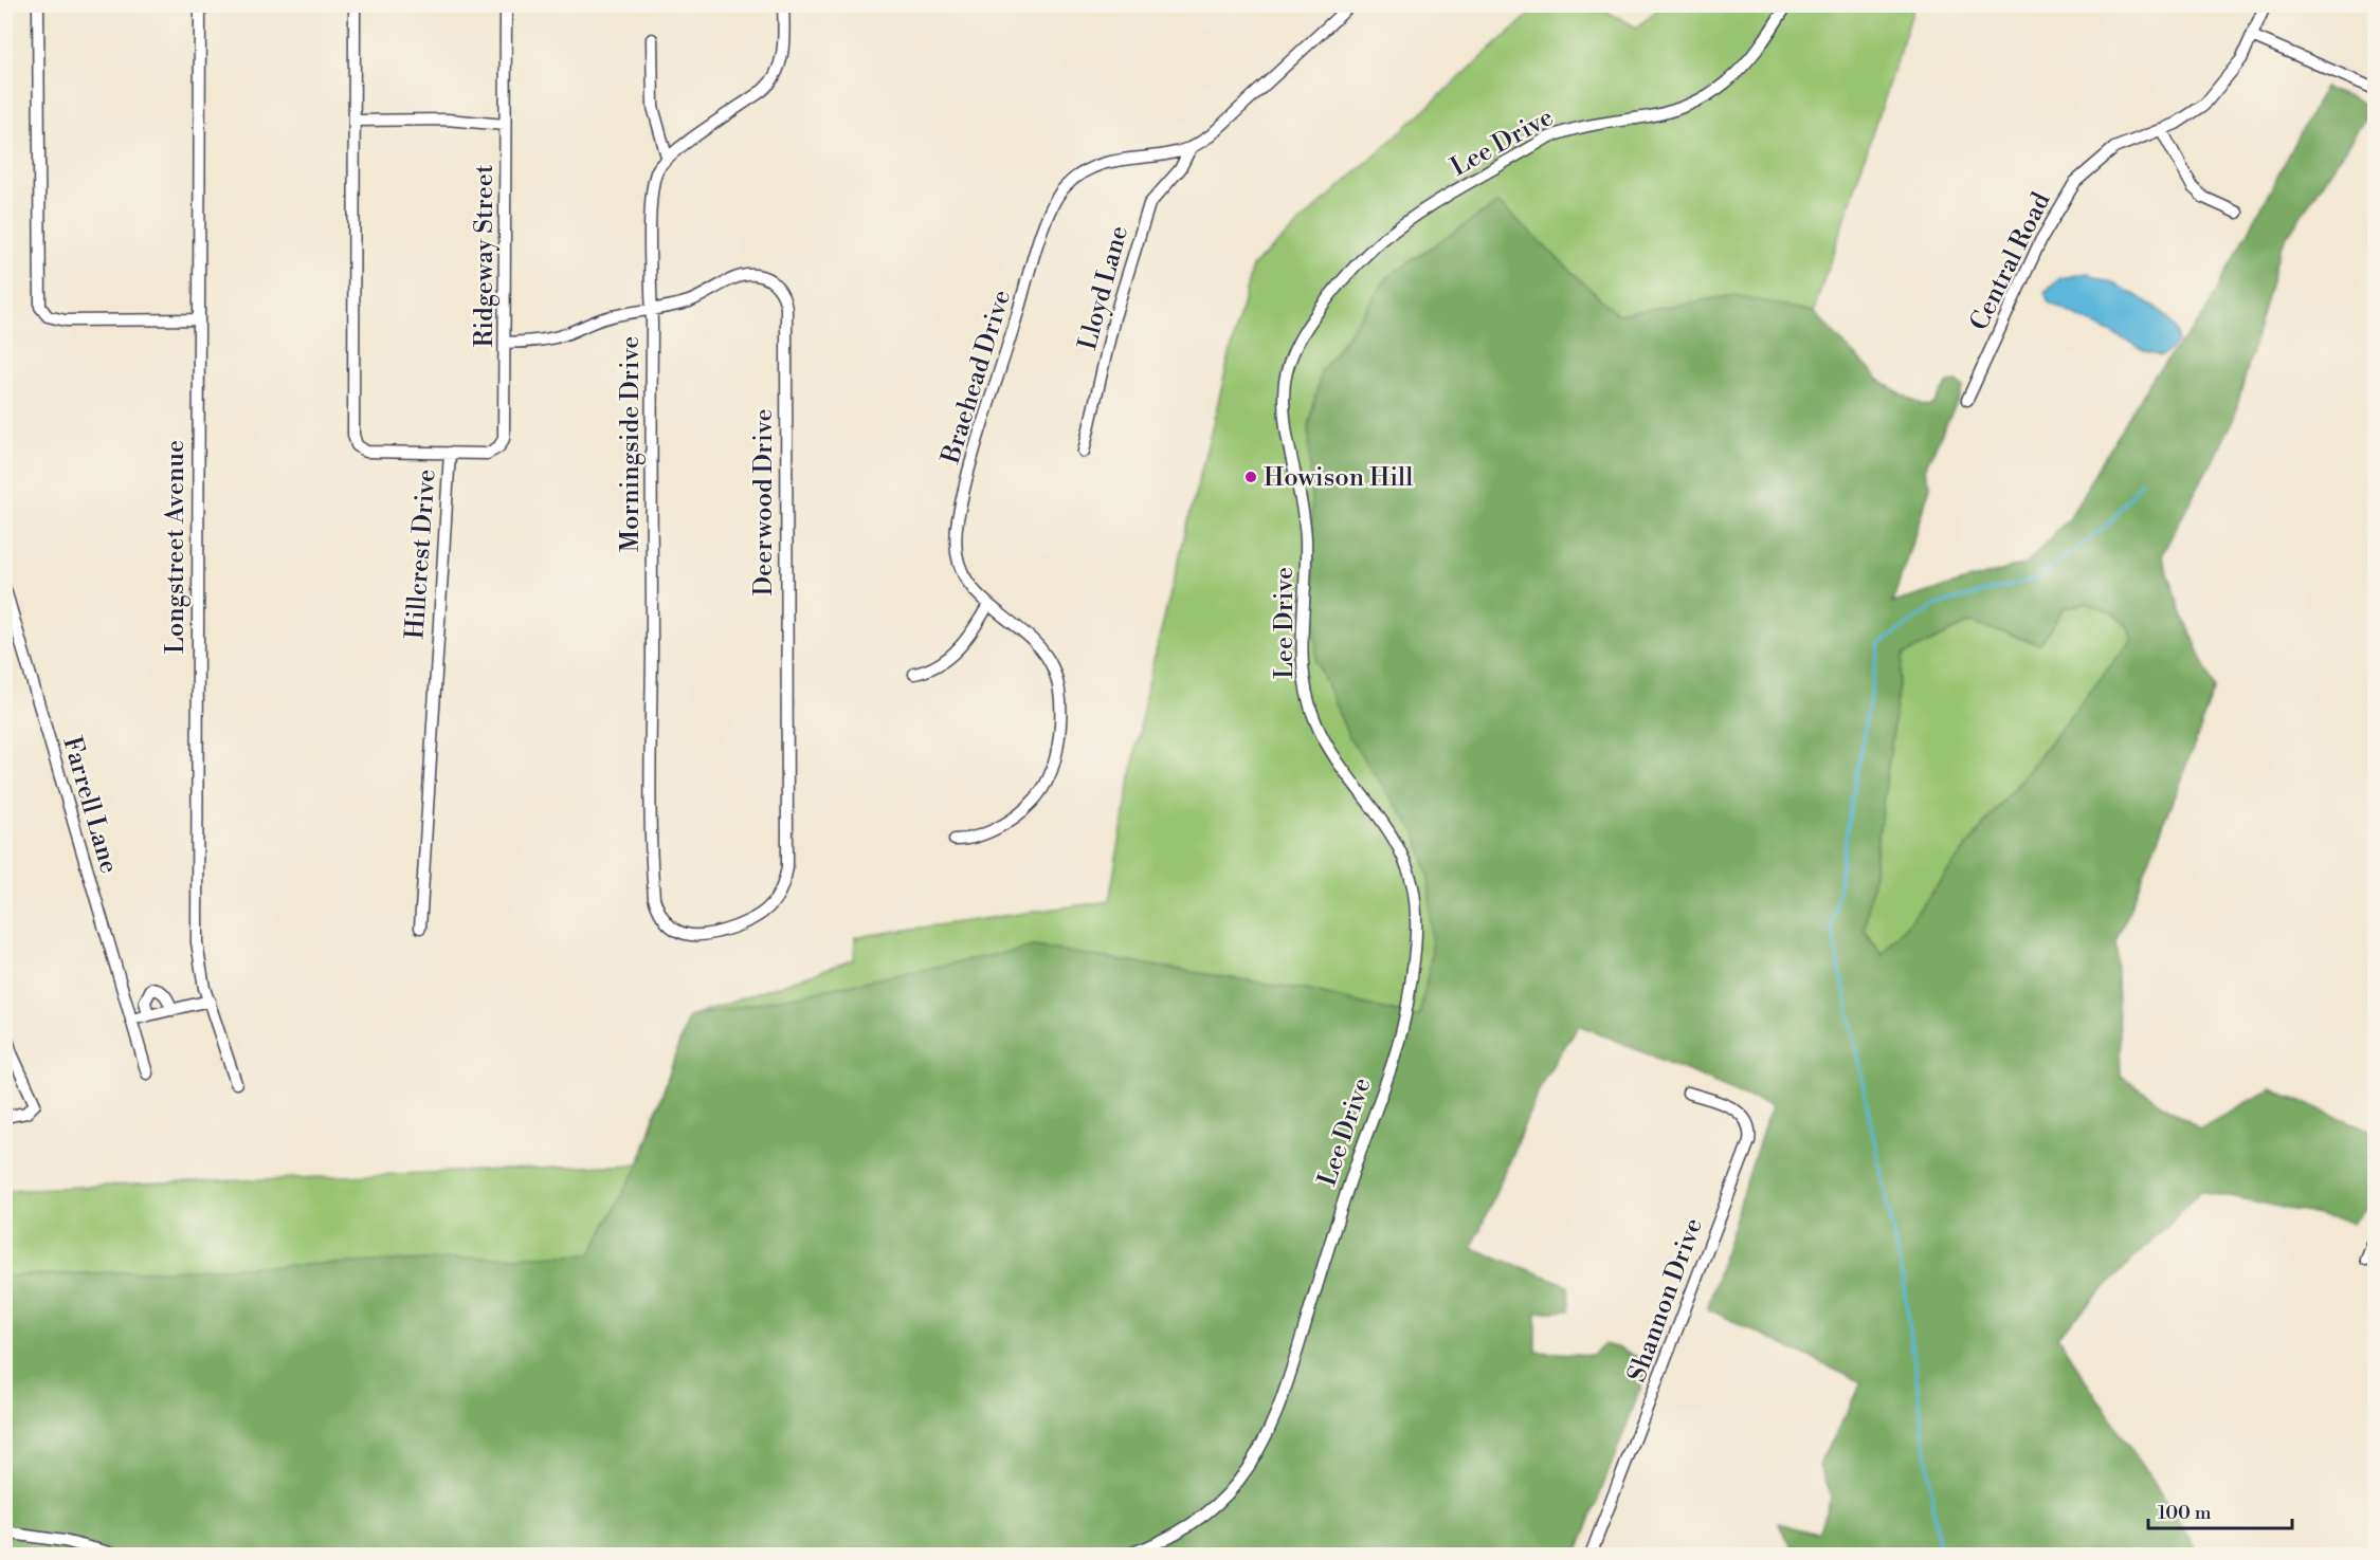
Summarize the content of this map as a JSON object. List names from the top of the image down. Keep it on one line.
{"streets":{"street":["Lee Drive","Ridgeway Street","Central Road","Lloyd Lane","Braehead Drive","Morningside Drive","Deerwood Drive","Longstreet Avenue","Hillcrest Drive","Farrell Lane","Shannon Drive"]},"crossings":[["Ridgeway Street","Deerwood Drive"],["Ridgeway Street","Hillcrest Drive"],["Lloyd Lane","Braehead Drive"],["Morningside Drive","Deerwood Drive"]],"places":["Howison Hill"],"scale_bar":"100 m"}
